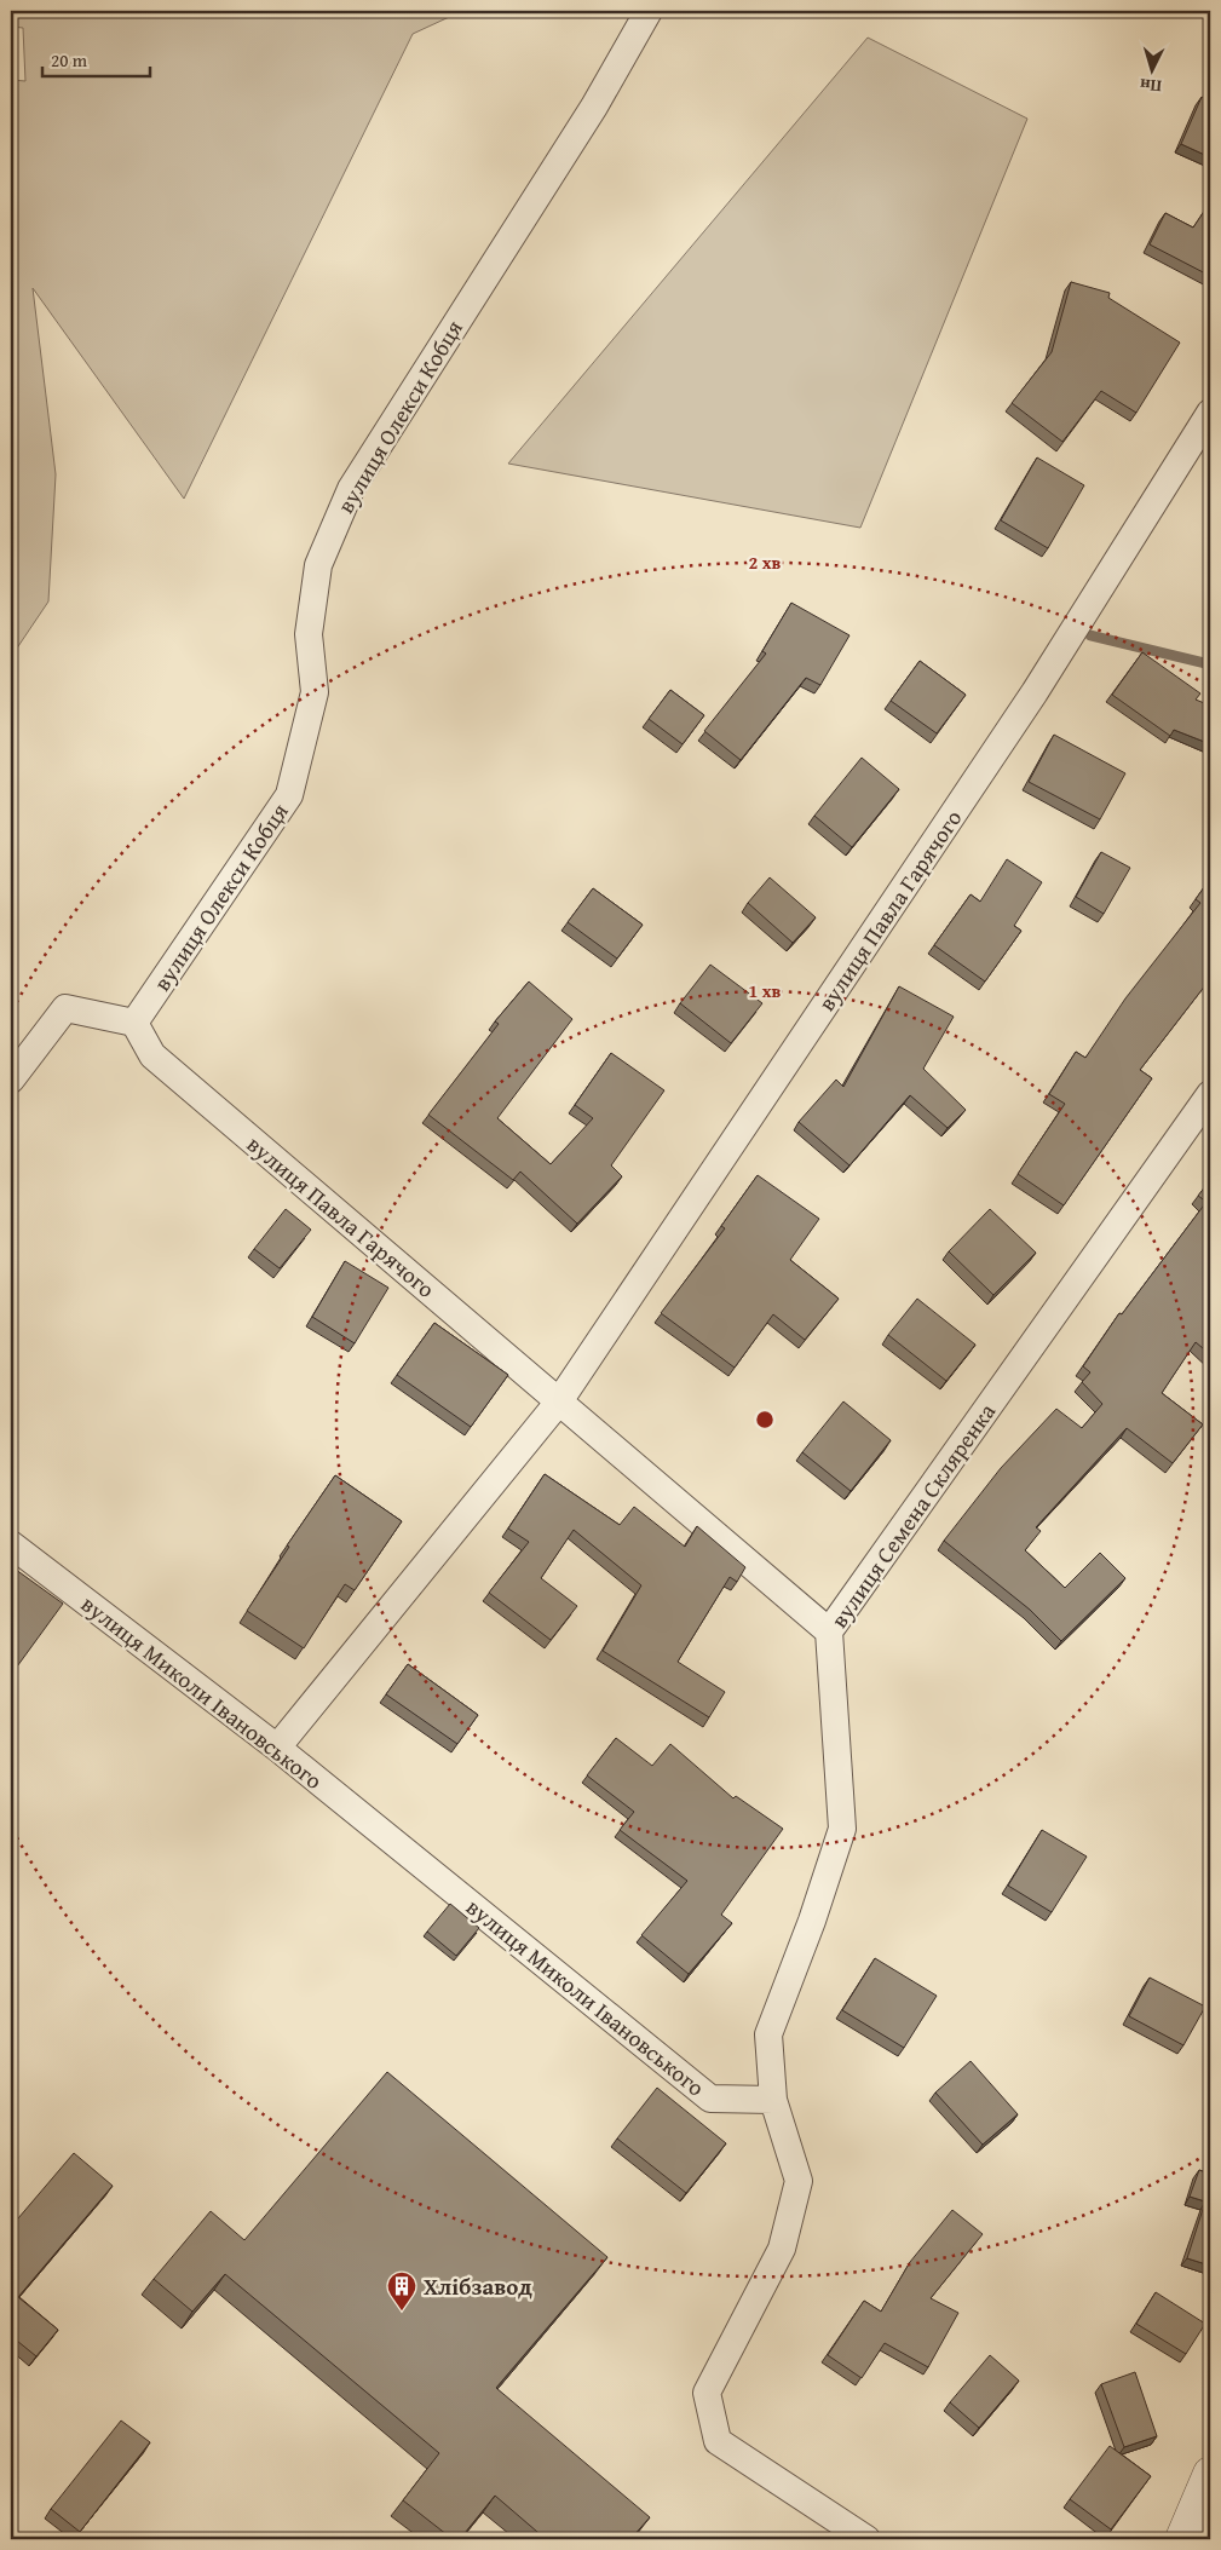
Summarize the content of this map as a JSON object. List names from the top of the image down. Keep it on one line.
{"streets":{"street":["вулиця Олекси Кобця","вулиця Павла Гарячого","вулиця Семена Скляренка","вулиця Миколи Івановського"]},"crossings":[["вулиця Олекси Кобця","вулиця Павла Гарячого"],["вулиця Павла Гарячого","вулиця Семена Скляренка"],["вулиця Павла Гарячого","вулиця Миколи Івановського"],["вулиця Семена Скляренка","вулиця Миколи Івановського"]],"places":{"building":["Хлібзавод"]},"scale_bar":"20 m","north":"bottom","rings":["2 хв","1 хв"]}
